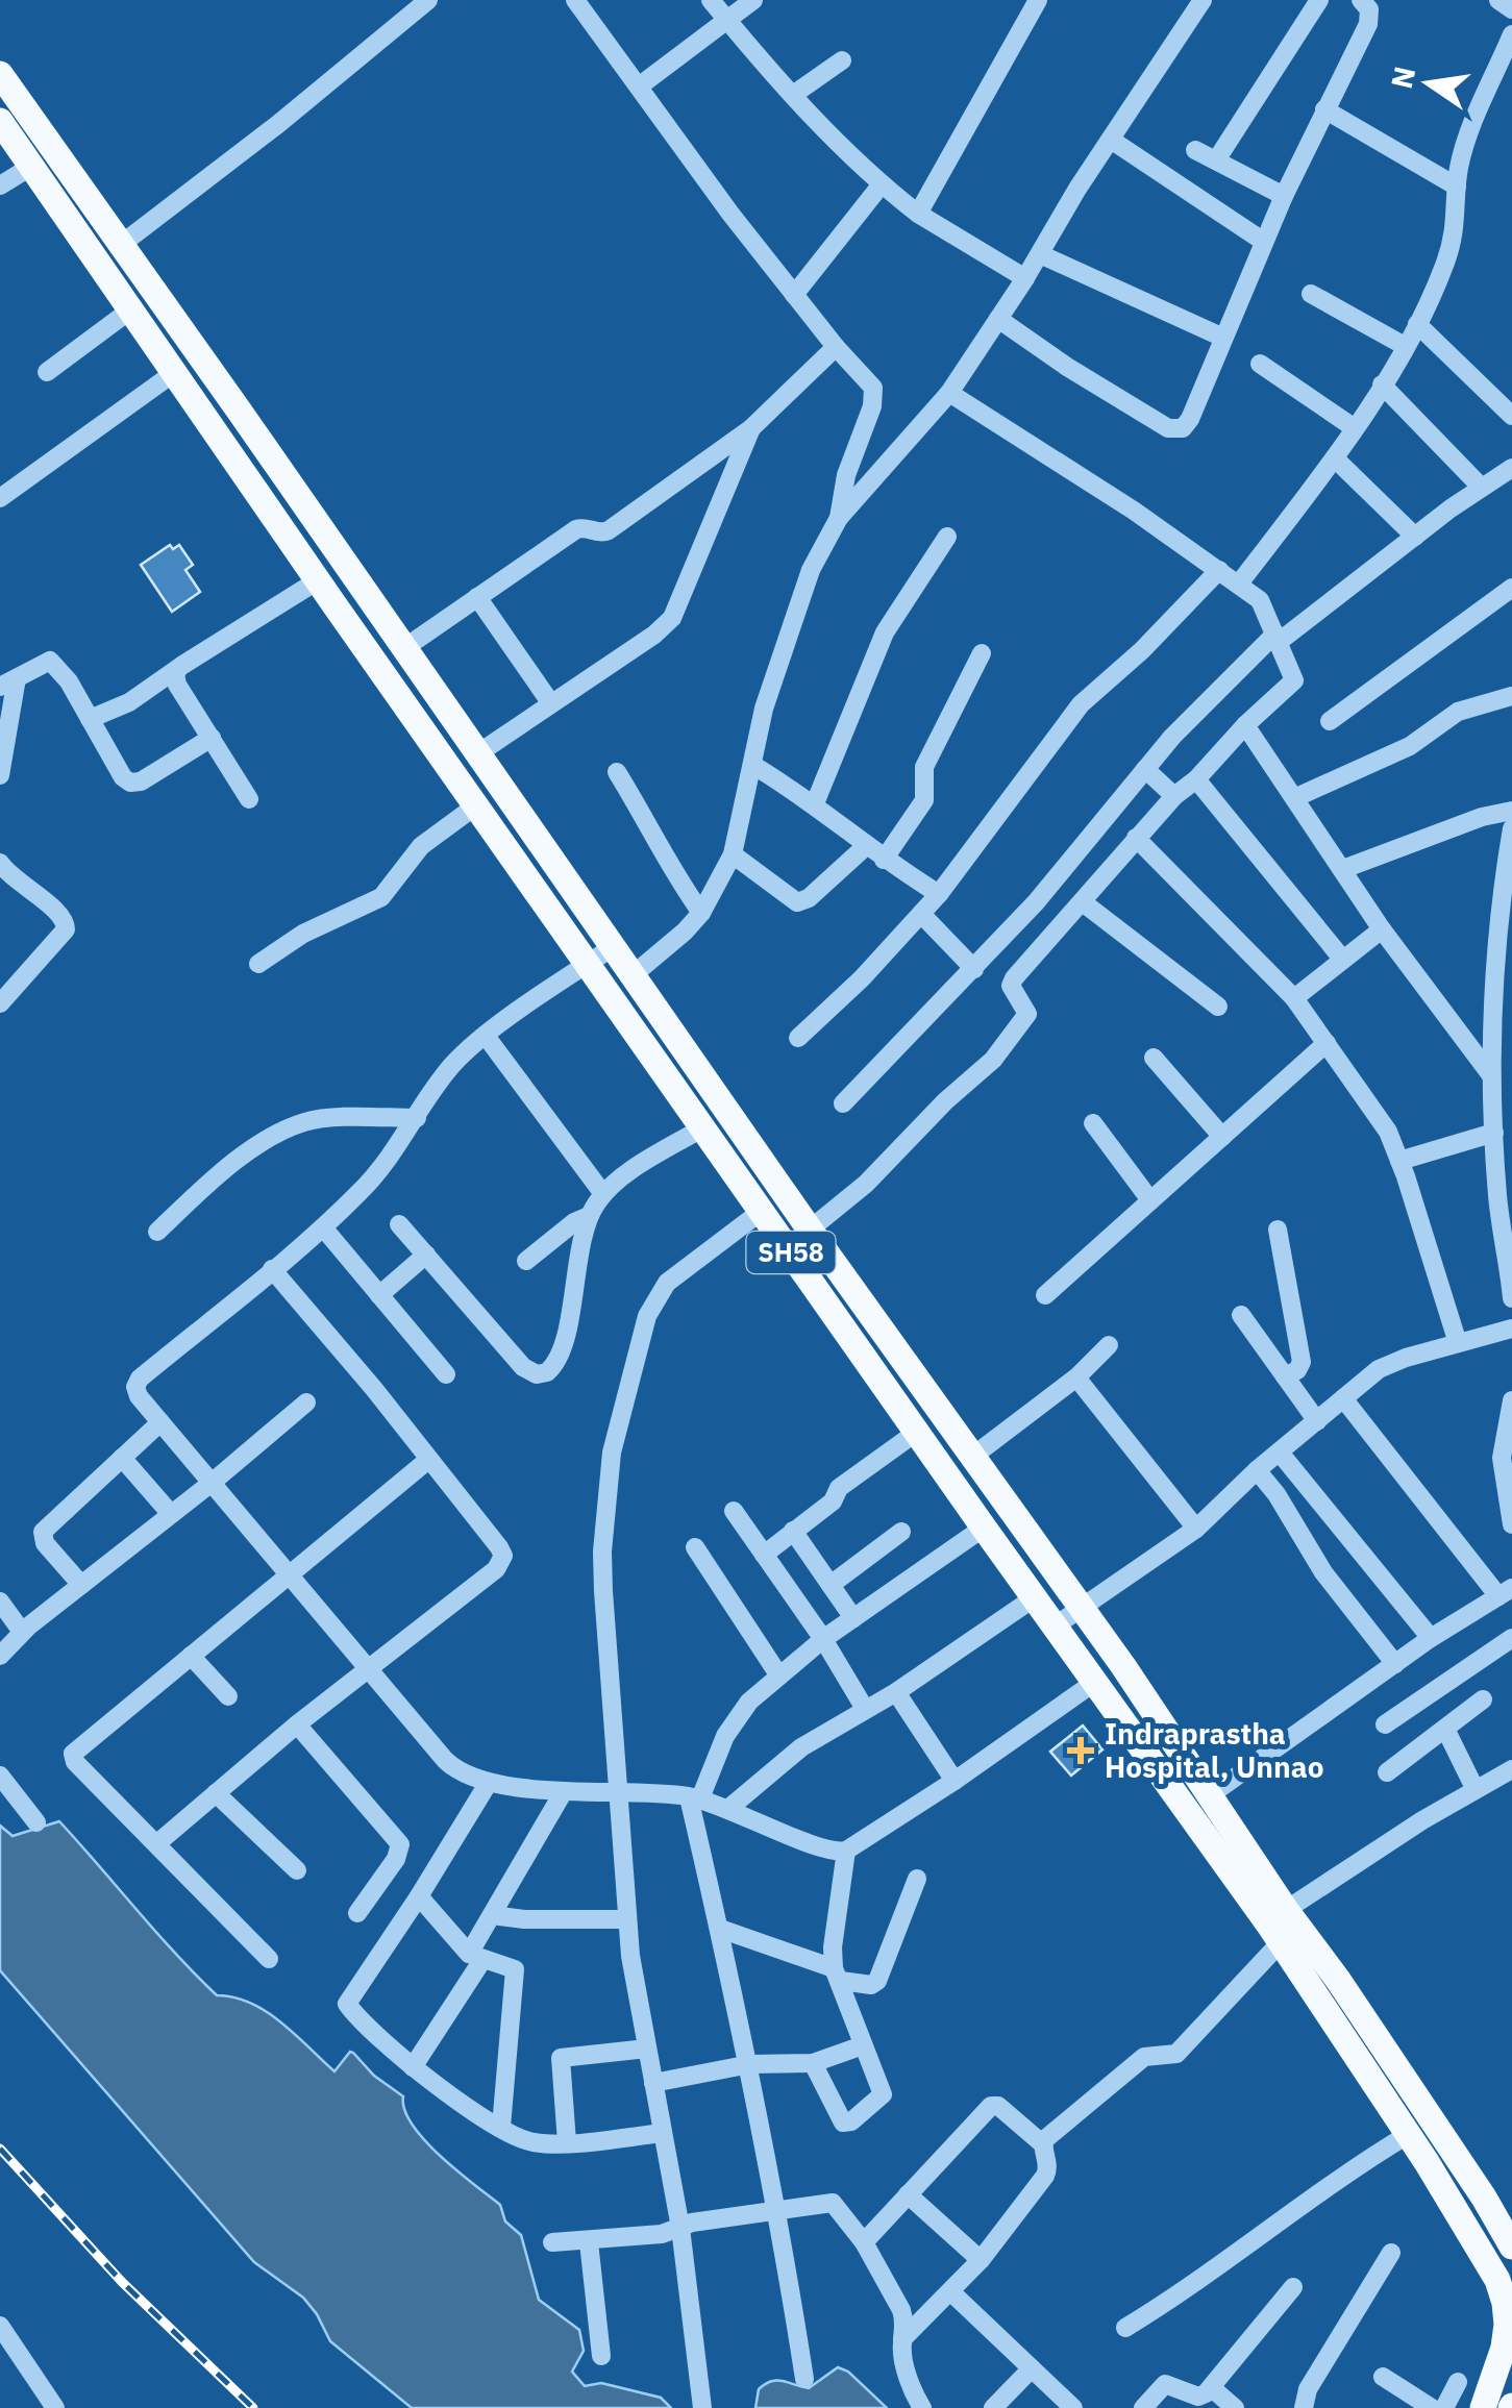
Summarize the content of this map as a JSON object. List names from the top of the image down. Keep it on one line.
{"streets":{"main road":["SH58"]},"places":{"health":["Indraprastha Hospital, Unnao"]},"north":"left"}
